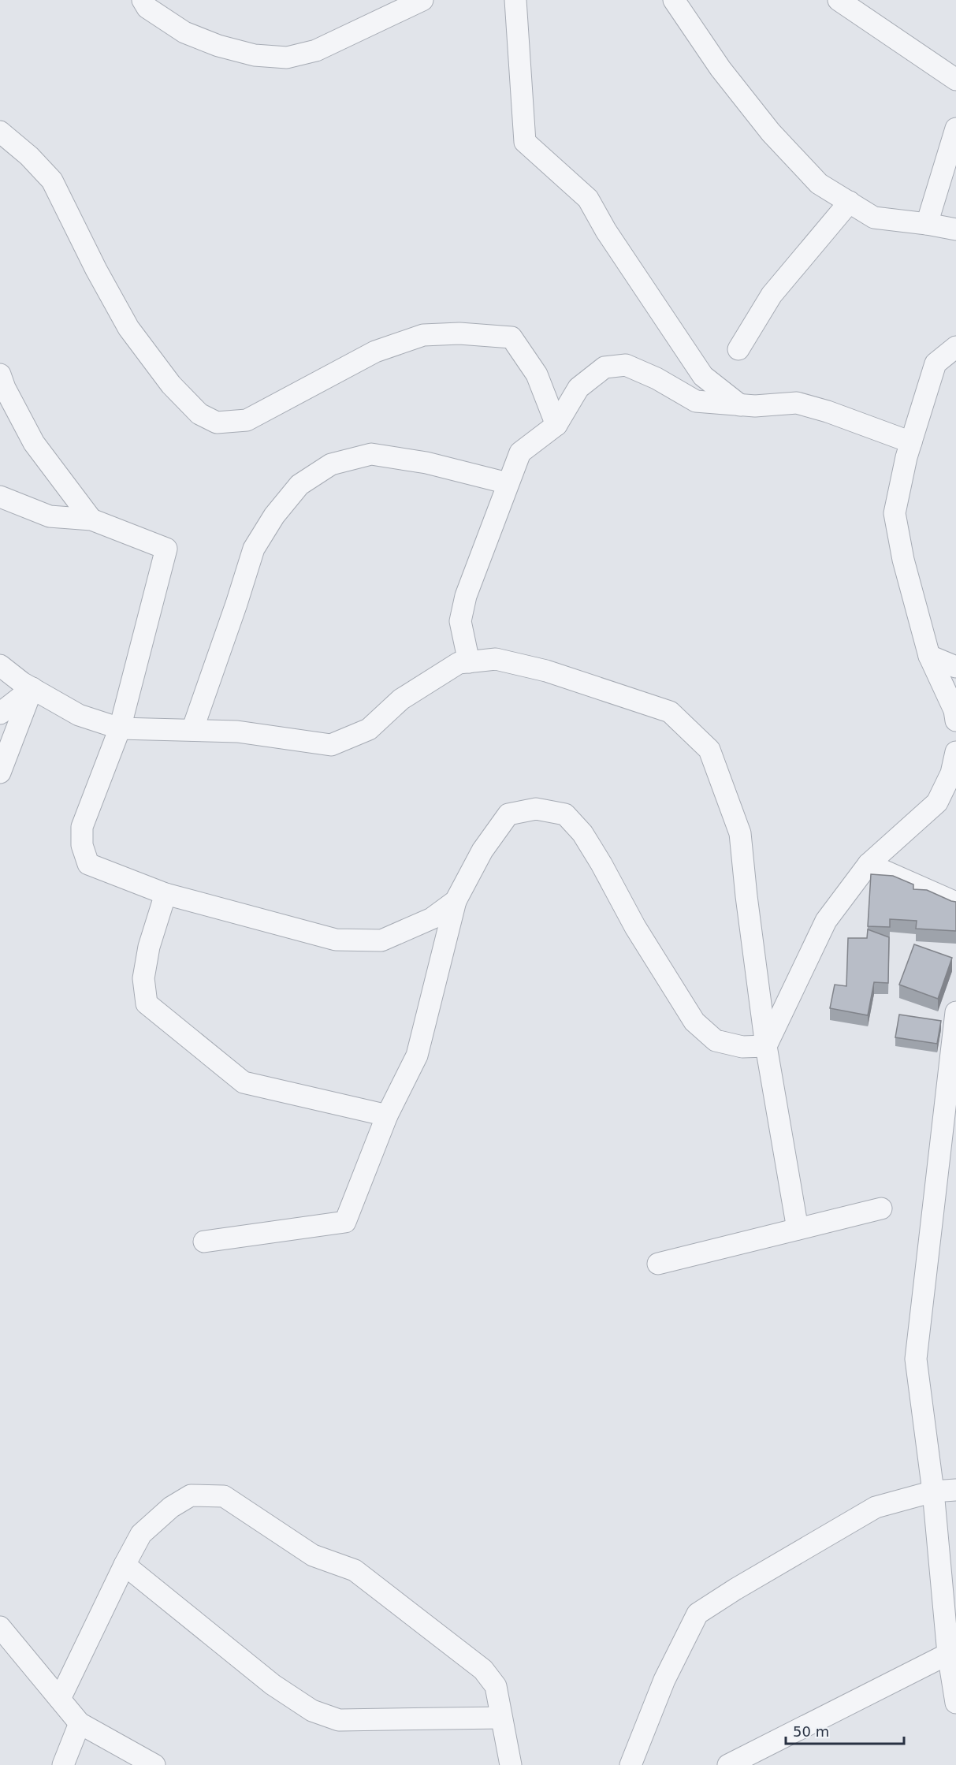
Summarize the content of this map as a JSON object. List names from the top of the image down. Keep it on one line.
{"scale_bar":"50 m"}
